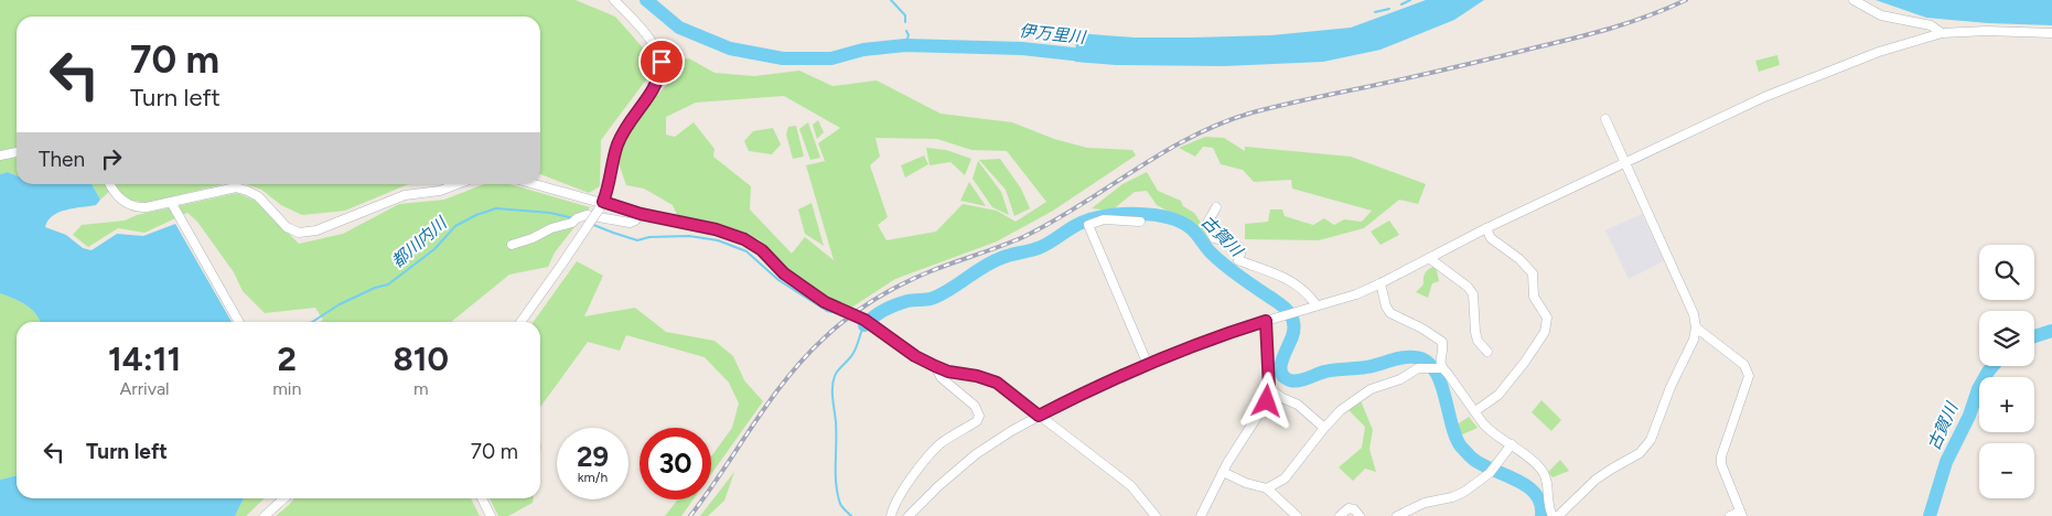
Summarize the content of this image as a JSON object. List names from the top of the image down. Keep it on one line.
{"water":["伊万里川","古賀川","都川内川"],"page":{"turn":["70 m","Turn left"],"then":"Then","map_buttons":["+","−"],"eta":["14:11","Arrival","2","min","810","m"],"list":[{"name":"Turn left","value":"70 m"}],"speed":"29 km/h","limit":"30"}}
